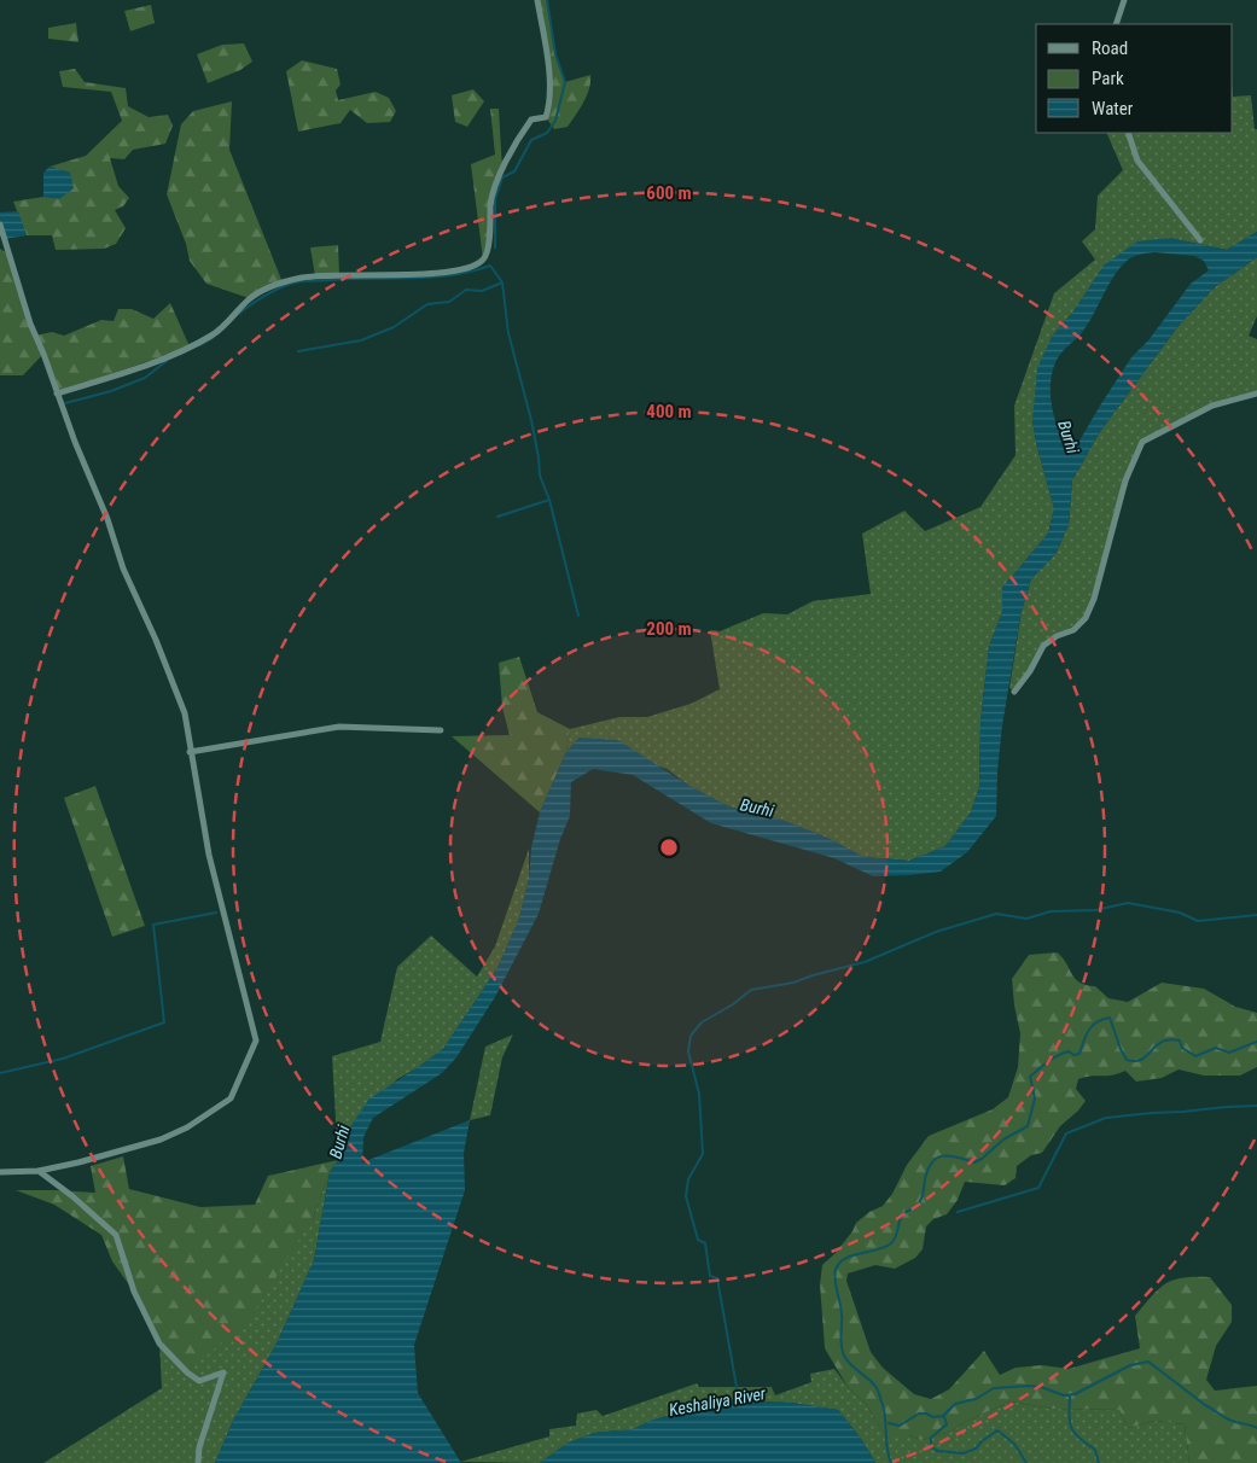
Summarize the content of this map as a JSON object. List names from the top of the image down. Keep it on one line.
{"water":["Burhi","Keshaliya River"],"legend":["Road","Park","Water"],"rings":["600 m","400 m","200 m"]}
